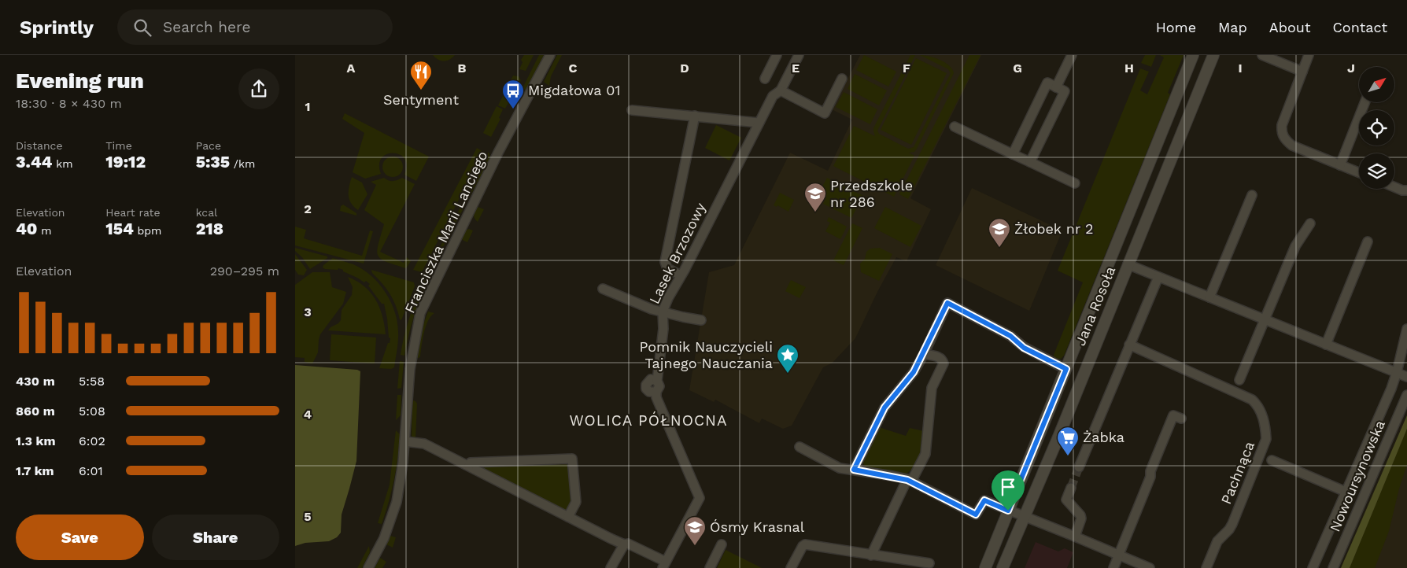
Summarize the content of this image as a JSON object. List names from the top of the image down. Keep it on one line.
{"streets":{"street":["Franciszka Marii Lanciego","Lasek Brzozowy","Jana Rosoła","Pachnąca","Nowoursynowska"]},"districts":["WOLICA PÓŁNOCNA"],"places":{"restaurant":["Sentyment"],"bus stop":["Migdałowa 01"],"school or university":["Przedszkole nr 286","Żłobek nr 2","Ósmy Krasnal"],"place":["Pomnik Nauczycieli Tajnego Nauczania"],"supermarket":["Żabka"]},"north":"top right","page":{"header":"Sprintly","search":"Search here","nav":["Home","Map","About","Contact"],"heading":["Evening run","18:30 · 8 × 430 m"],"stats":[["Distance","3.44 km"],["Time","19:12"],["Pace","5:35 /km"],["Elevation","40 m"],["Heart rate","154 bpm"],["kcal","218"]],"chart":["Elevation","290–295 m"],"list":[{"name":"430 m","note":"5:58"},{"name":"860 m","note":"5:08"},{"name":"1.3 km","note":"6:02"},{"name":"1.7 km","note":"6:01"}],"buttons":["Save","Share"]},"grid":{"columns":["A","B","C","D","E","F","G","H","I","J"],"rows":["1","2","3","4","5"]}}
